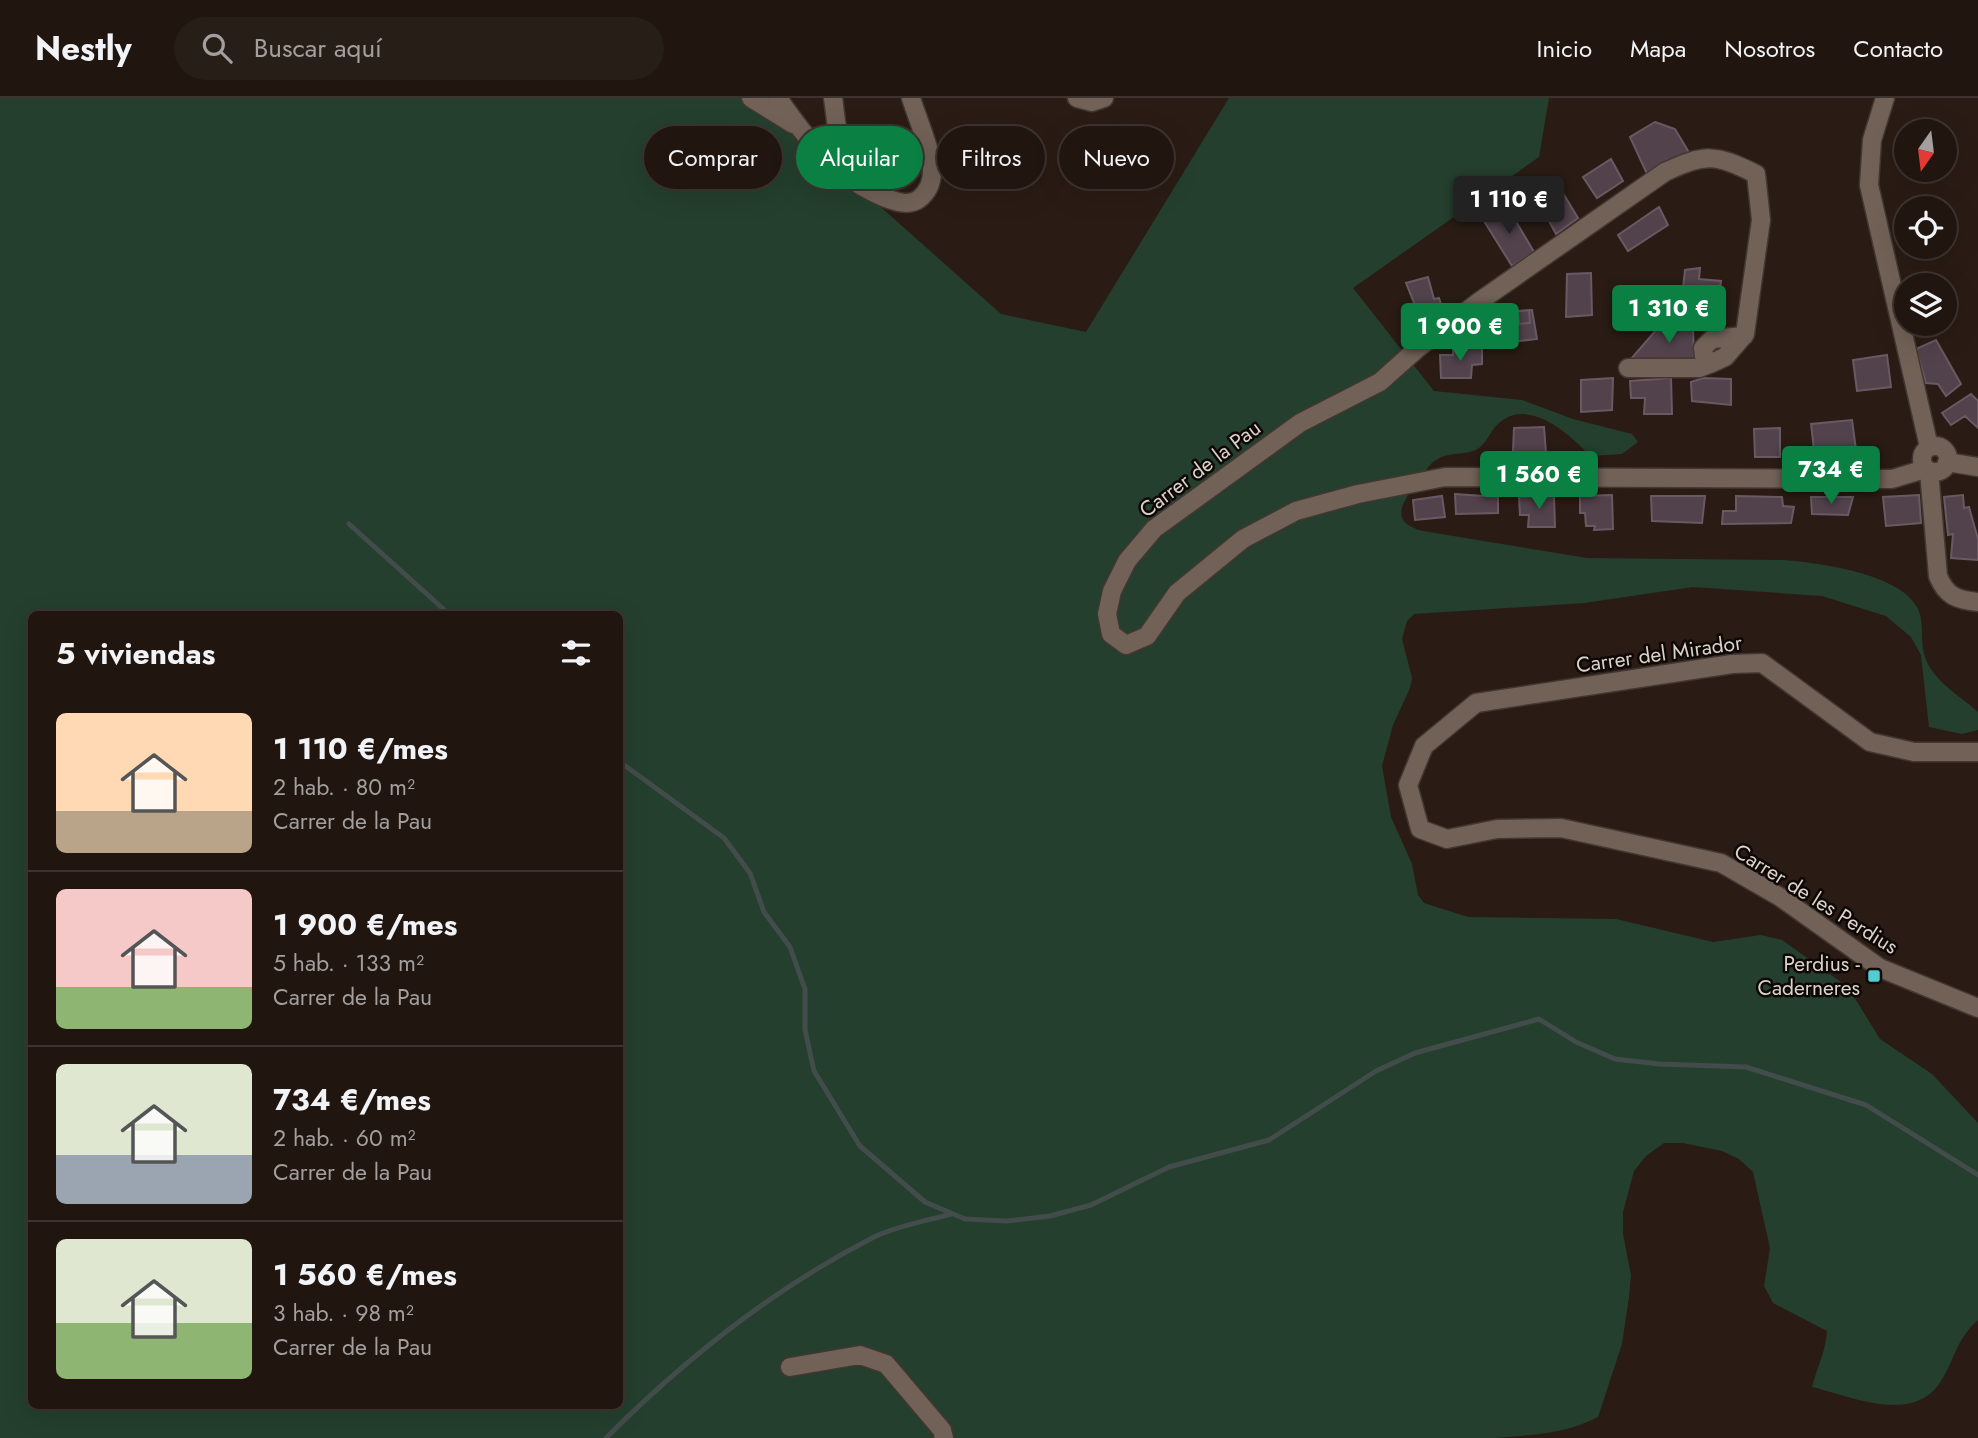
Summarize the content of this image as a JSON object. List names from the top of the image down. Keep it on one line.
{"streets":{"street":["Carrer de la Pau","Carrer del Mirador","Carrer de les Perdius"]},"crossings":[["Carrer del Mirador","Carrer de les Perdius"]],"places":{"transit":["Perdius - Caderneres"]},"north":"bottom","page":{"header":"Nestly","search":"Buscar aquí","nav":["Inicio","Mapa","Nosotros","Contacto"],"chip":["Comprar","Alquilar","Filtros","Nuevo"],"price":["1 110 €","1 310 €","1 900 €","734 €","1 560 €"],"heading":"5 viviendas","list":[{"name":"1 110 €/mes","note":"2 hab. · 80 m² · Carrer de la Pau"},{"name":"1 900 €/mes","note":"5 hab. · 133 m² · Carrer de la Pau"},{"name":"734 €/mes","note":"2 hab. · 60 m² · Carrer de la Pau"},{"name":"1 560 €/mes","note":"3 hab. · 98 m² · Carrer de la Pau"}]}}
